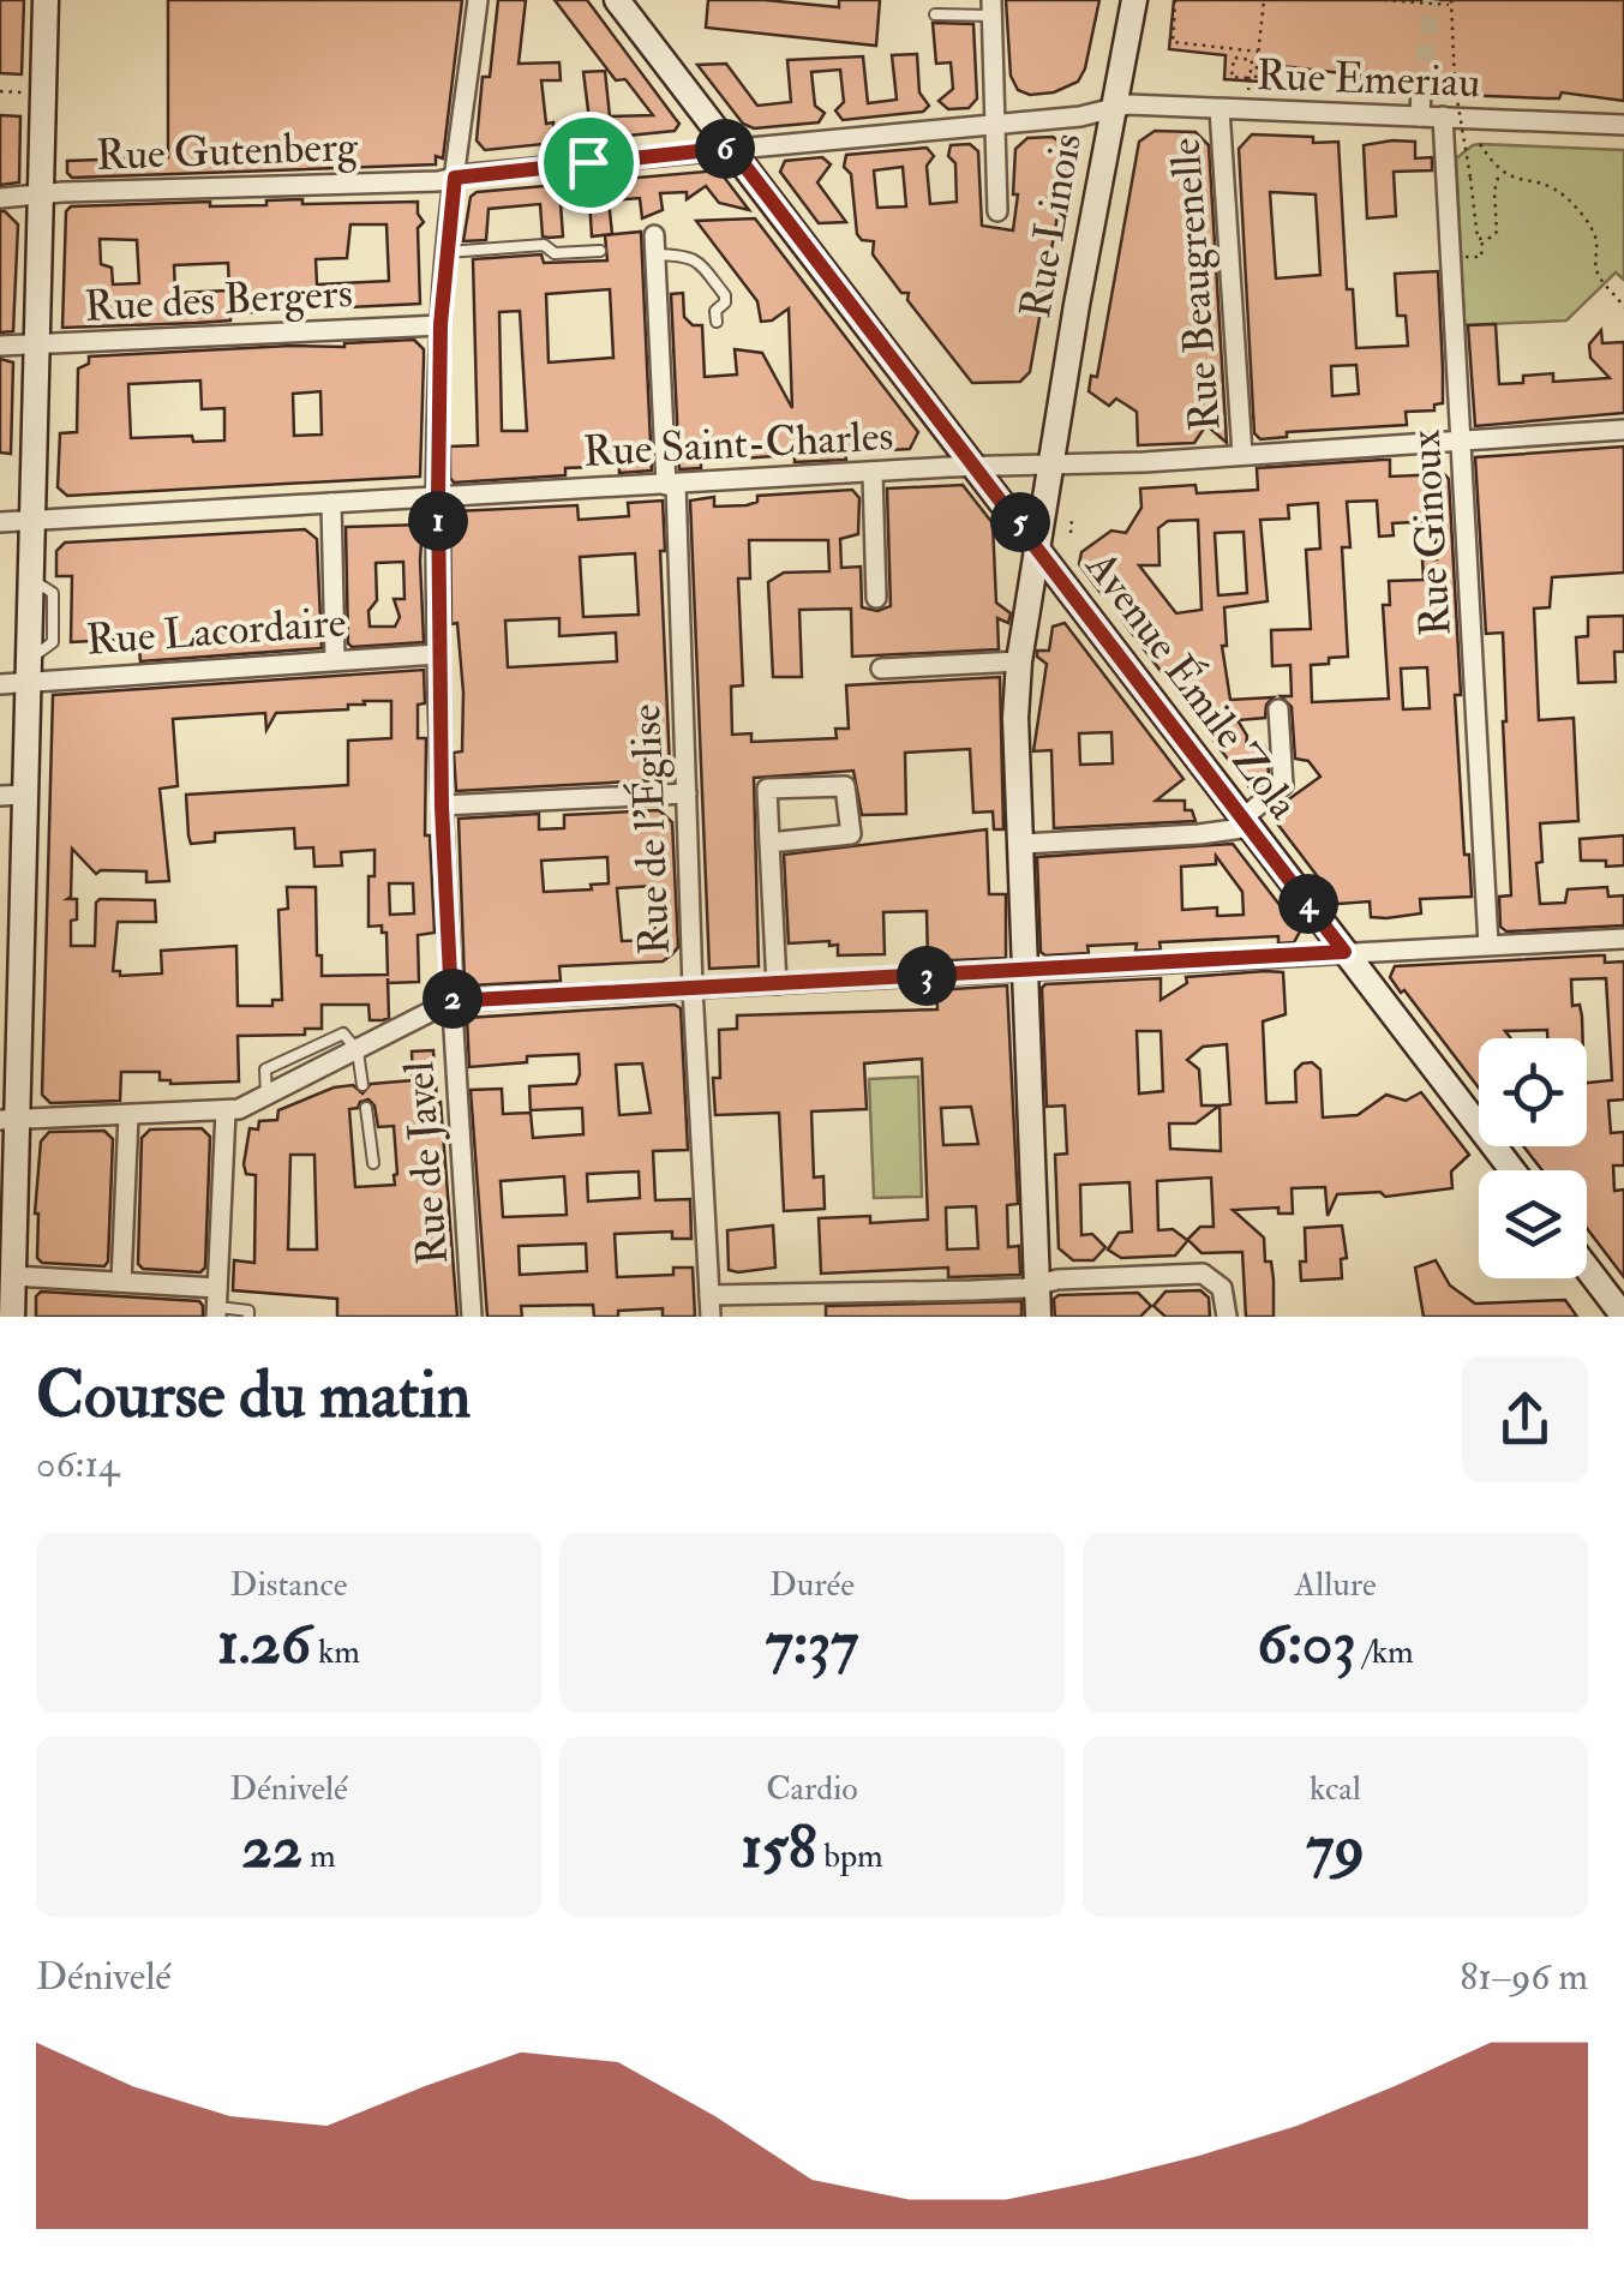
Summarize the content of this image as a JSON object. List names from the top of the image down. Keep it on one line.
{"streets":{"main road":["Rue Linois","Avenue Émile Zola"],"street":["Rue Emeriau","Rue Gutenberg","Rue Beaugrenelle","Rue des Bergers","Rue Saint-Charles","Rue Ginoux","Rue Lacordaire","Rue de l'Église","Rue de Javel"]},"crossings":[["Rue Emeriau","Rue Gutenberg"],["Rue Emeriau","Rue Linois"],["Rue Emeriau","Rue Beaugrenelle"],["Rue Emeriau","Rue Ginoux"],["Rue Emeriau","Avenue Émile Zola"],["Rue Gutenberg","Avenue Émile Zola"],["Rue Gutenberg","Rue de Javel"],["Rue Linois","Rue Saint-Charles"],["Rue Linois","Avenue Émile Zola"],["Rue Beaugrenelle","Rue Saint-Charles"],["Rue des Bergers","Rue de Javel"],["Rue Saint-Charles","Rue Ginoux"],["Rue Saint-Charles","Avenue Émile Zola"],["Rue Saint-Charles","Rue de l'Église"],["Rue Saint-Charles","Rue de Javel"],["Rue Lacordaire","Rue de Javel"]],"page":{"pins":["6","1","5","4","3","2"],"heading":["Course du matin","06:14"],"stats":[["Distance","1.26 km"],["Durée","7:37"],["Allure","6:03 /km"],["Dénivelé","22 m"],["Cardio","158 bpm"],["kcal","79"]],"chart":["Dénivelé","81–96 m"]}}
